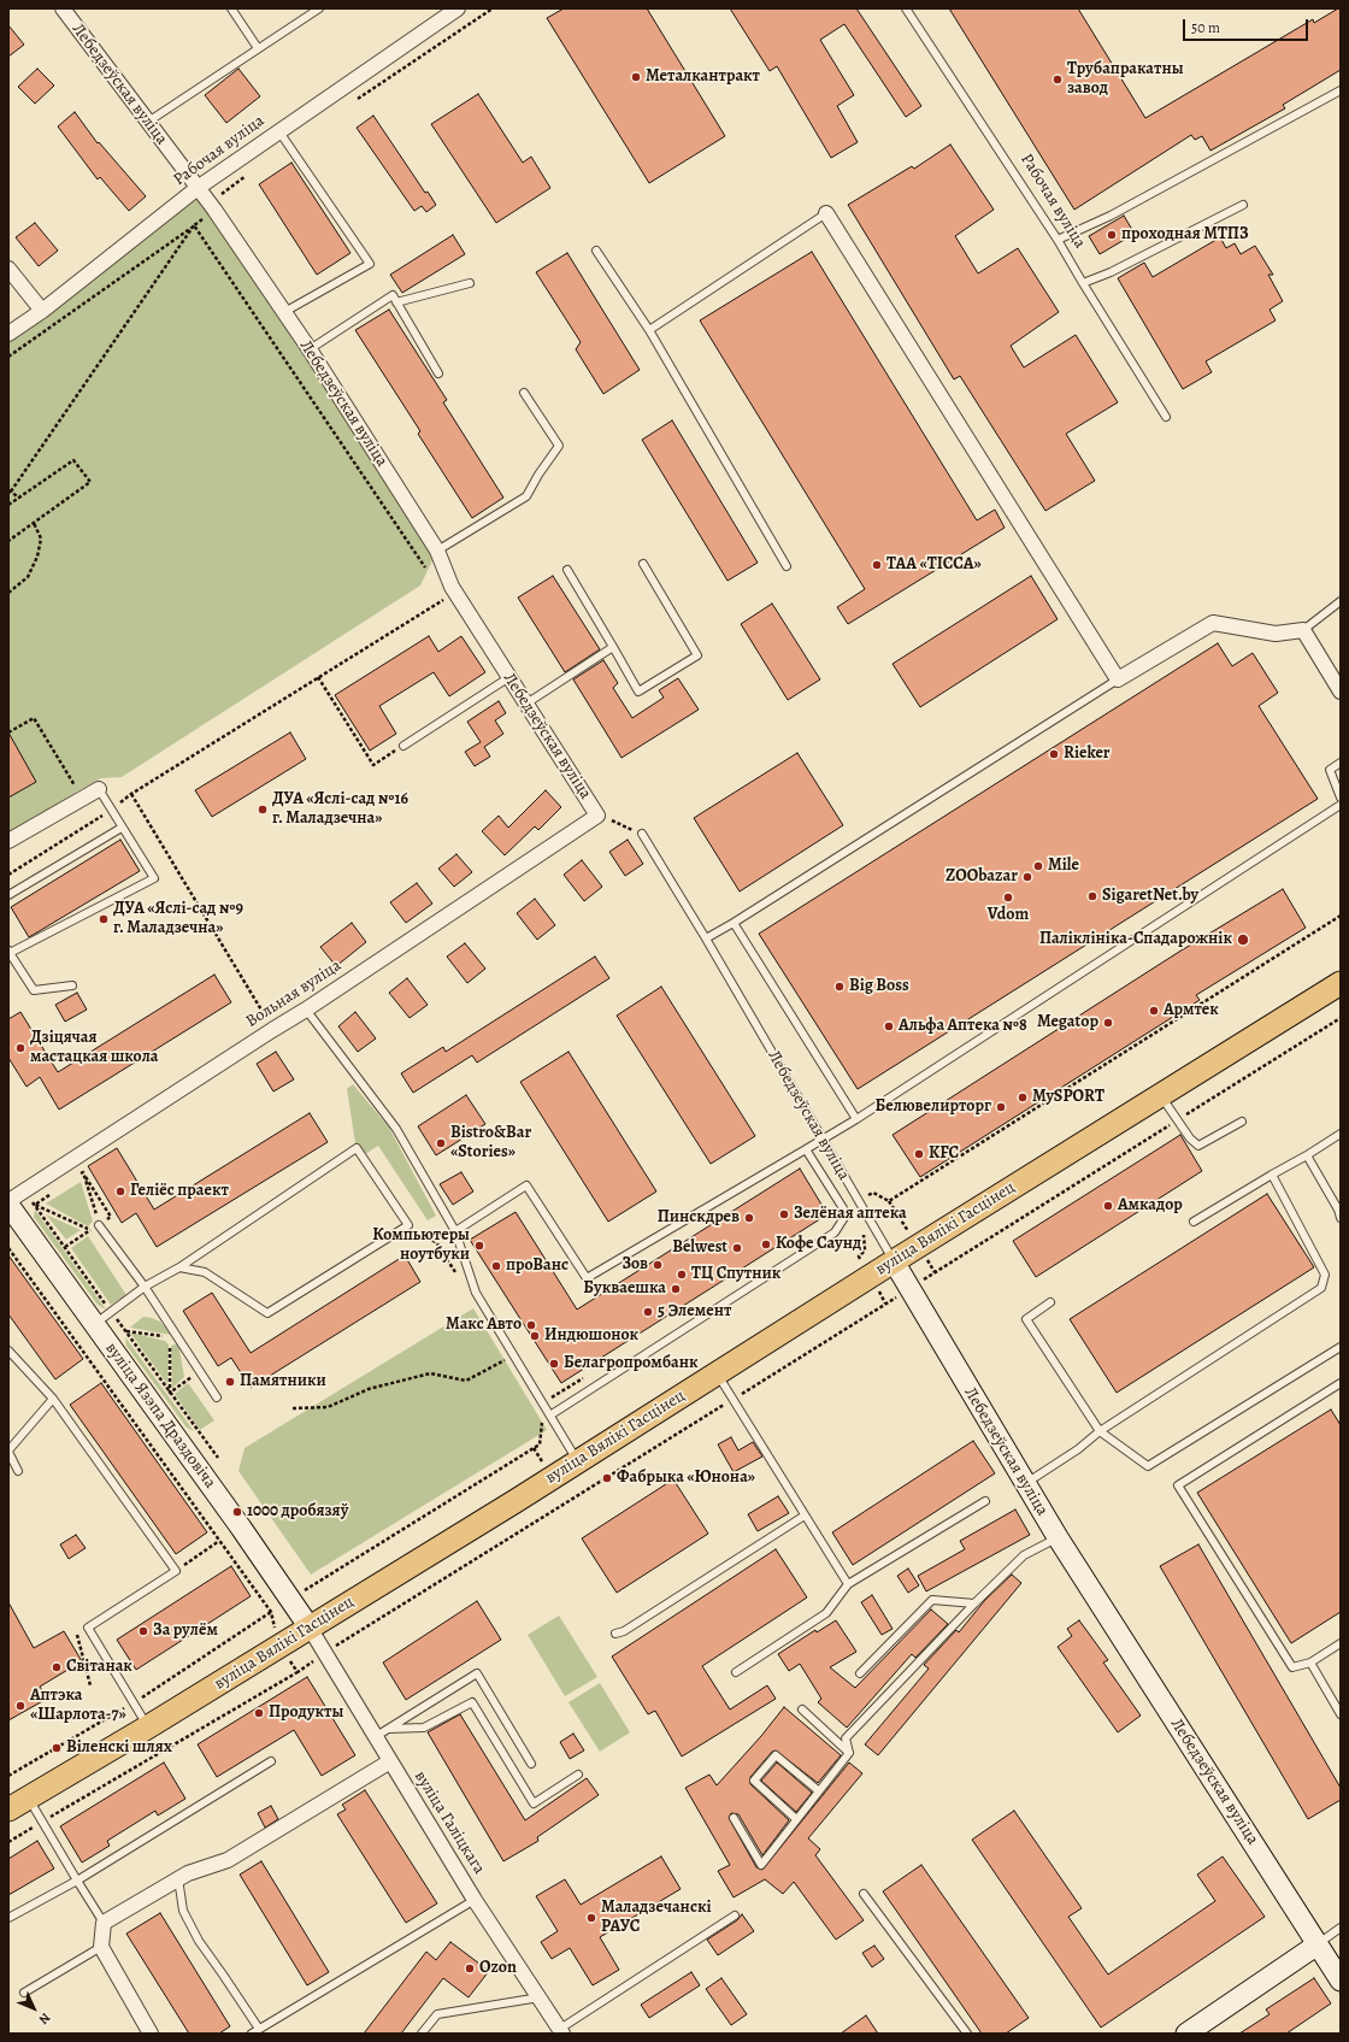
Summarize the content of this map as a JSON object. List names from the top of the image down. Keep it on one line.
{"streets":{"main road":["Лебедзеўская вуліца","вуліца Вялікі Гасцінец","вуліца Язэпа Драздовіча"],"street":["Рабочая вуліца","Вольная вуліца","вуліца Галіцкага"]},"crossings":[["Лебедзеўская вуліца","Рабочая вуліца"],["Лебедзеўская вуліца","Вольная вуліца"],["Лебедзеўская вуліца","вуліца Вялікі Гасцінец"],["Вольная вуліца","вуліца Язэпа Драздовіча"],["вуліца Вялікі Гасцінец","вуліца Язэпа Драздовіча"],["вуліца Вялікі Гасцінец","вуліца Галіцкага"],["вуліца Язэпа Драздовіча","вуліца Галіцкага"]],"places":["Металкантракт","Трубапракатны завод","проходная МТПЗ","ТАА «ТIССА»","Rieker","ДУА «Яслі-сад №16 г. Маладзечна»","Mile","ZOObazar","SigaretNet.by","Vdom","ДУА «Яслі-сад №9 г. Маладзечна»","Паліклініка-Спадарожнік","Big Boss","Армтек","Megatop","Альфа Аптека №8","Дзіцячая мастацкая школа","MySPORT","Белювелирторг","Bistro&Bar «Stories»","KFC","Геліёс праект","Амкадор","Зелёная аптека","Пинскдрев","Кофе Саунд","Компьютеры ноутбуки","Belwest","Зов","проВанс","ТЦ Спутник","Букваешка","5 Элемент","Макс Авто","Индюшонок","Белагропромбанк","Памятники","Фабрыка «Юнона»","1000 дробязяў","За рулём","Світанак","Аптэка «Шарлота-7»","Продукты","Віленскі шлях","Маладзечанскі РАУС","Ozon"],"scale_bar":"50 m","north":"bottom right"}
